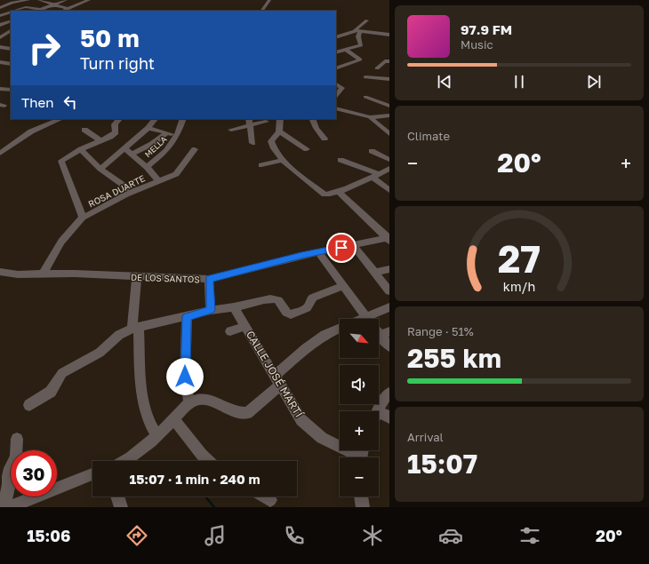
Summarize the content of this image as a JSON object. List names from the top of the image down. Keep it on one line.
{"streets":{"street":["MELLA","ROSA DUARTE","DE LOS SANTOS","CALLE JOSÉ MARTÍ"]},"north":"bottom right","page":{"turn":["50 m","Turn right"],"song":["97.9 FM","Music"],"then":"Then","tile":["Climate",["Range · 51%","255 km"],["Arrival","15:07"]],"heat":["−","20°","+"],"map_buttons":["+","−"],"limit":"30","trip":"15:07 · 1 min · 240 m","tabs":["15:06","20°"],"gauge":["27","km/h"]}}
